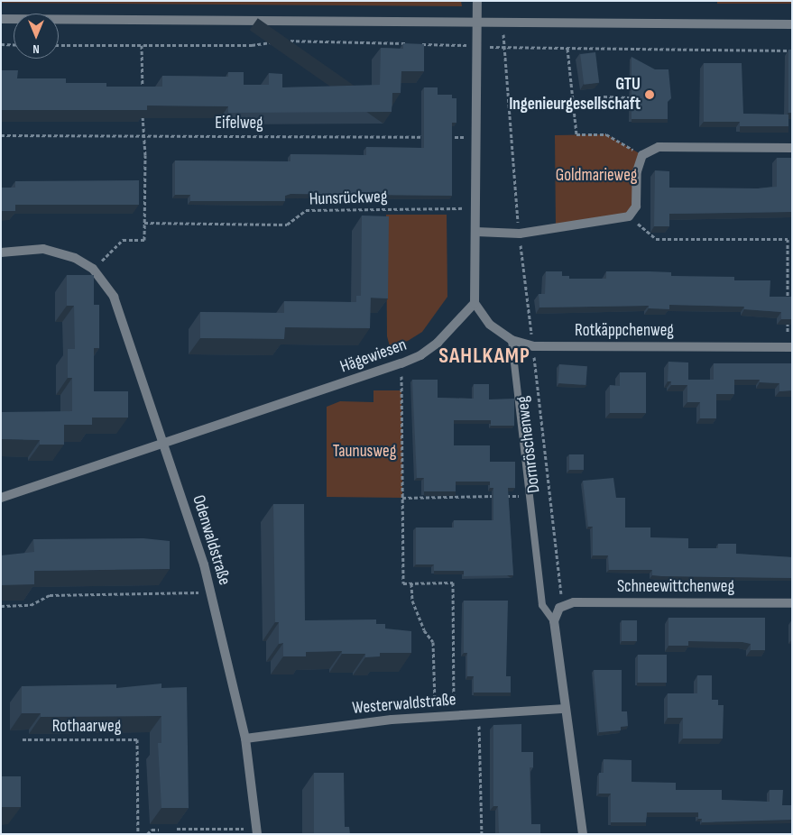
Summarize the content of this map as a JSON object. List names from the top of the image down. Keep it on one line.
{"streets":{"street":["Rotkäppchenweg","Hägewiesen","Odenwaldstraße","Schneewittchenweg","Westerwaldstraße"],"path":["Eifelweg","Hunsrückweg","Dornröschenweg","Rothaarweg"]},"crossings":[["Rotkäppchenweg","Hägewiesen"],["Rotkäppchenweg","Dornröschenweg"],["Hägewiesen","Odenwaldstraße"],["Dornröschenweg","Schneewittchenweg"],["Odenwaldstraße","Westerwaldstraße"]],"districts":["SAHLKAMP"],"parks":["Goldmarieweg","Taunusweg"],"places":["GTU Ingenieurgesellschaft"],"north":"bottom"}
